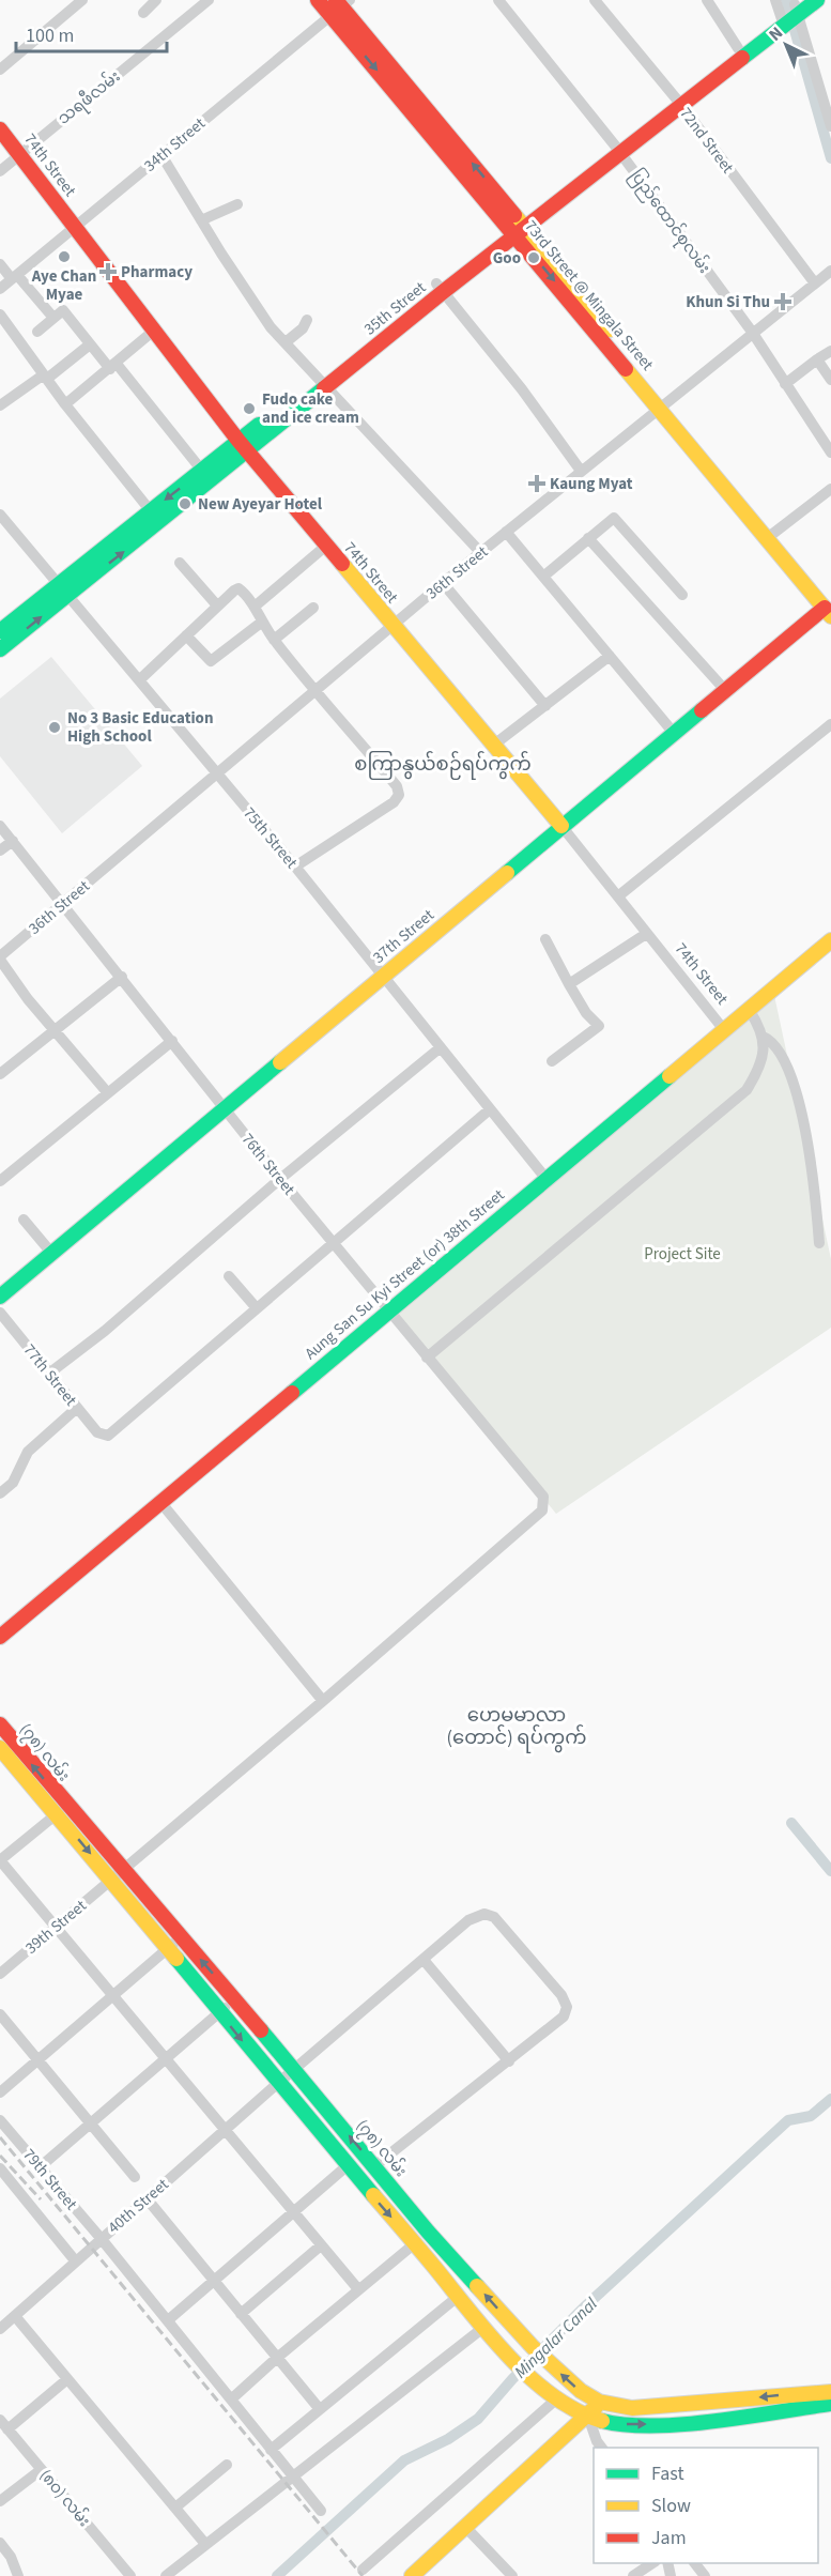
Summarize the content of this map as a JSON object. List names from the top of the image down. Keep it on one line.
{"streets":{"main road":["74th Street","73rd Street @ Mingala Street","35th Street","37th Street","Aung San Su Kyi Street (or) 38th Street","(၇၈) လမ်း"],"street":["သရဖီလမ်း","72nd Street","34th Street","ပြည်ထောင်စုလမ်း","36th Street","75th Street","76th Street","77th Street","39th Street","79th Street","40th Street","(၈၀) လမ်း"]},"crossings":[["သရဖီလမ်း","74th Street"],["72nd Street","35th Street"],["72nd Street","36th Street"],["34th Street","74th Street"],["34th Street","73rd Street @ Mingala Street"],["74th Street","35th Street"],["74th Street","36th Street"],["74th Street","37th Street"],["74th Street","Aung San Su Kyi Street (or) 38th Street"],["ပြည်ထောင်စုလမ်း","35th Street"],["ပြည်ထောင်စုလမ်း","36th Street"],["73rd Street @ Mingala Street","35th Street"],["73rd Street @ Mingala Street","36th Street"],["73rd Street @ Mingala Street","37th Street"],["35th Street","75th Street"],["36th Street","75th Street"],["36th Street","76th Street"],["75th Street","37th Street"],["75th Street","Aung San Su Kyi Street (or) 38th Street"],["37th Street","76th Street"],["76th Street","Aung San Su Kyi Street (or) 38th Street"],["76th Street","39th Street"],["(၇၈) လမ်း","39th Street"],["(၇၈) လမ်း","40th Street"],["79th Street","40th Street"]],"districts":["စကြာနွယ်စဉ်ရပ်ကွက်","ဟေမမာလာ (တောင်) ရပ်ကွက်"],"water":["Mingalar Canal"],"parks":["Project Site"],"places":{"other":["Aye Chan Myae","Goo","Fudo cake and ice cream","New Ayeyar Hotel","No 3 Basic Education High School"],"health":["Pharmacy","Khun Si Thu","Kaung Myat"]},"legend":["Fast","Slow","Jam"],"scale_bar":"100 m","north":"top left"}
